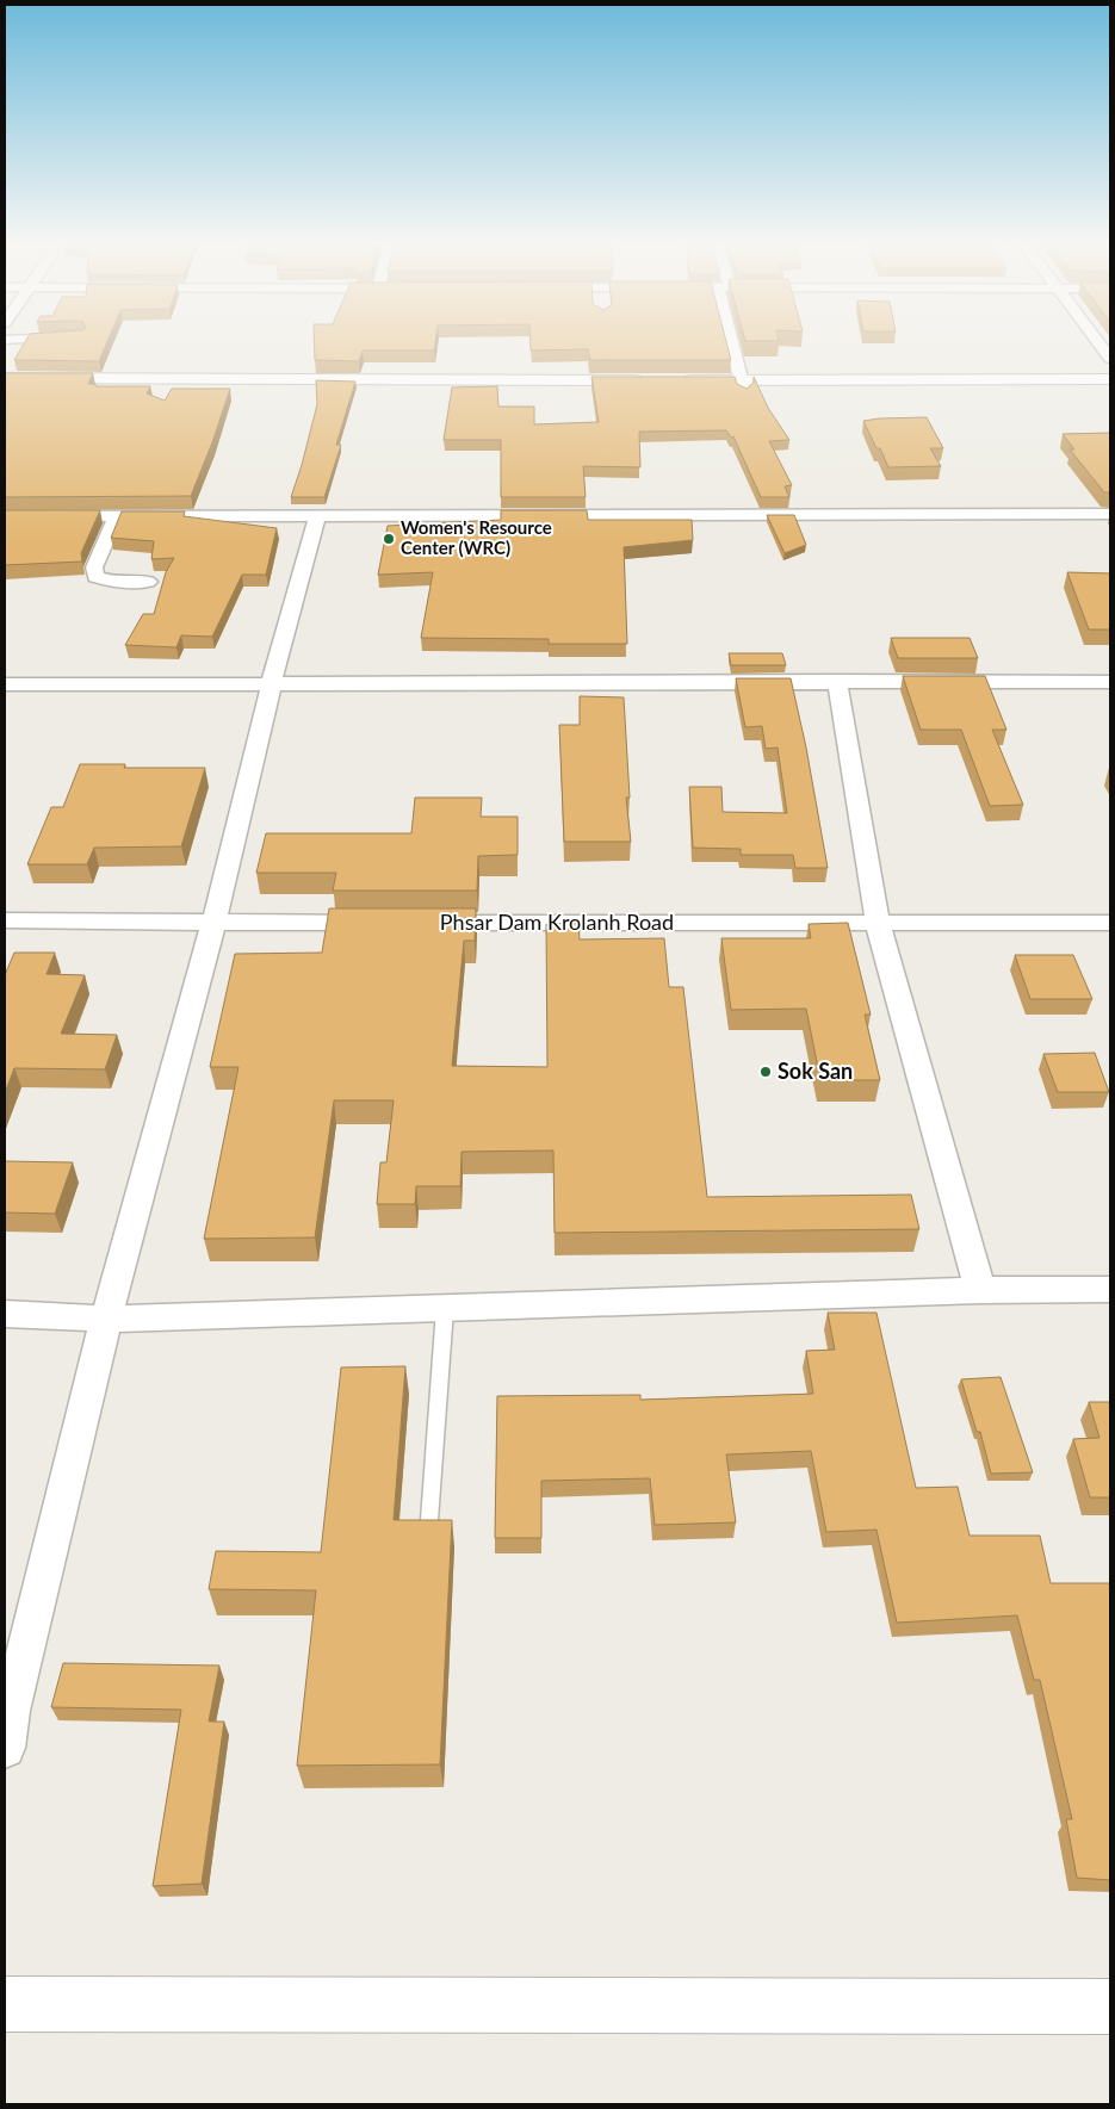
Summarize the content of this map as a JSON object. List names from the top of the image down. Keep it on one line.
{"streets":{"street":["Phsar Dam Krolanh Road"]},"places":["Women's Resource Center (WRC)","Sok San"]}
